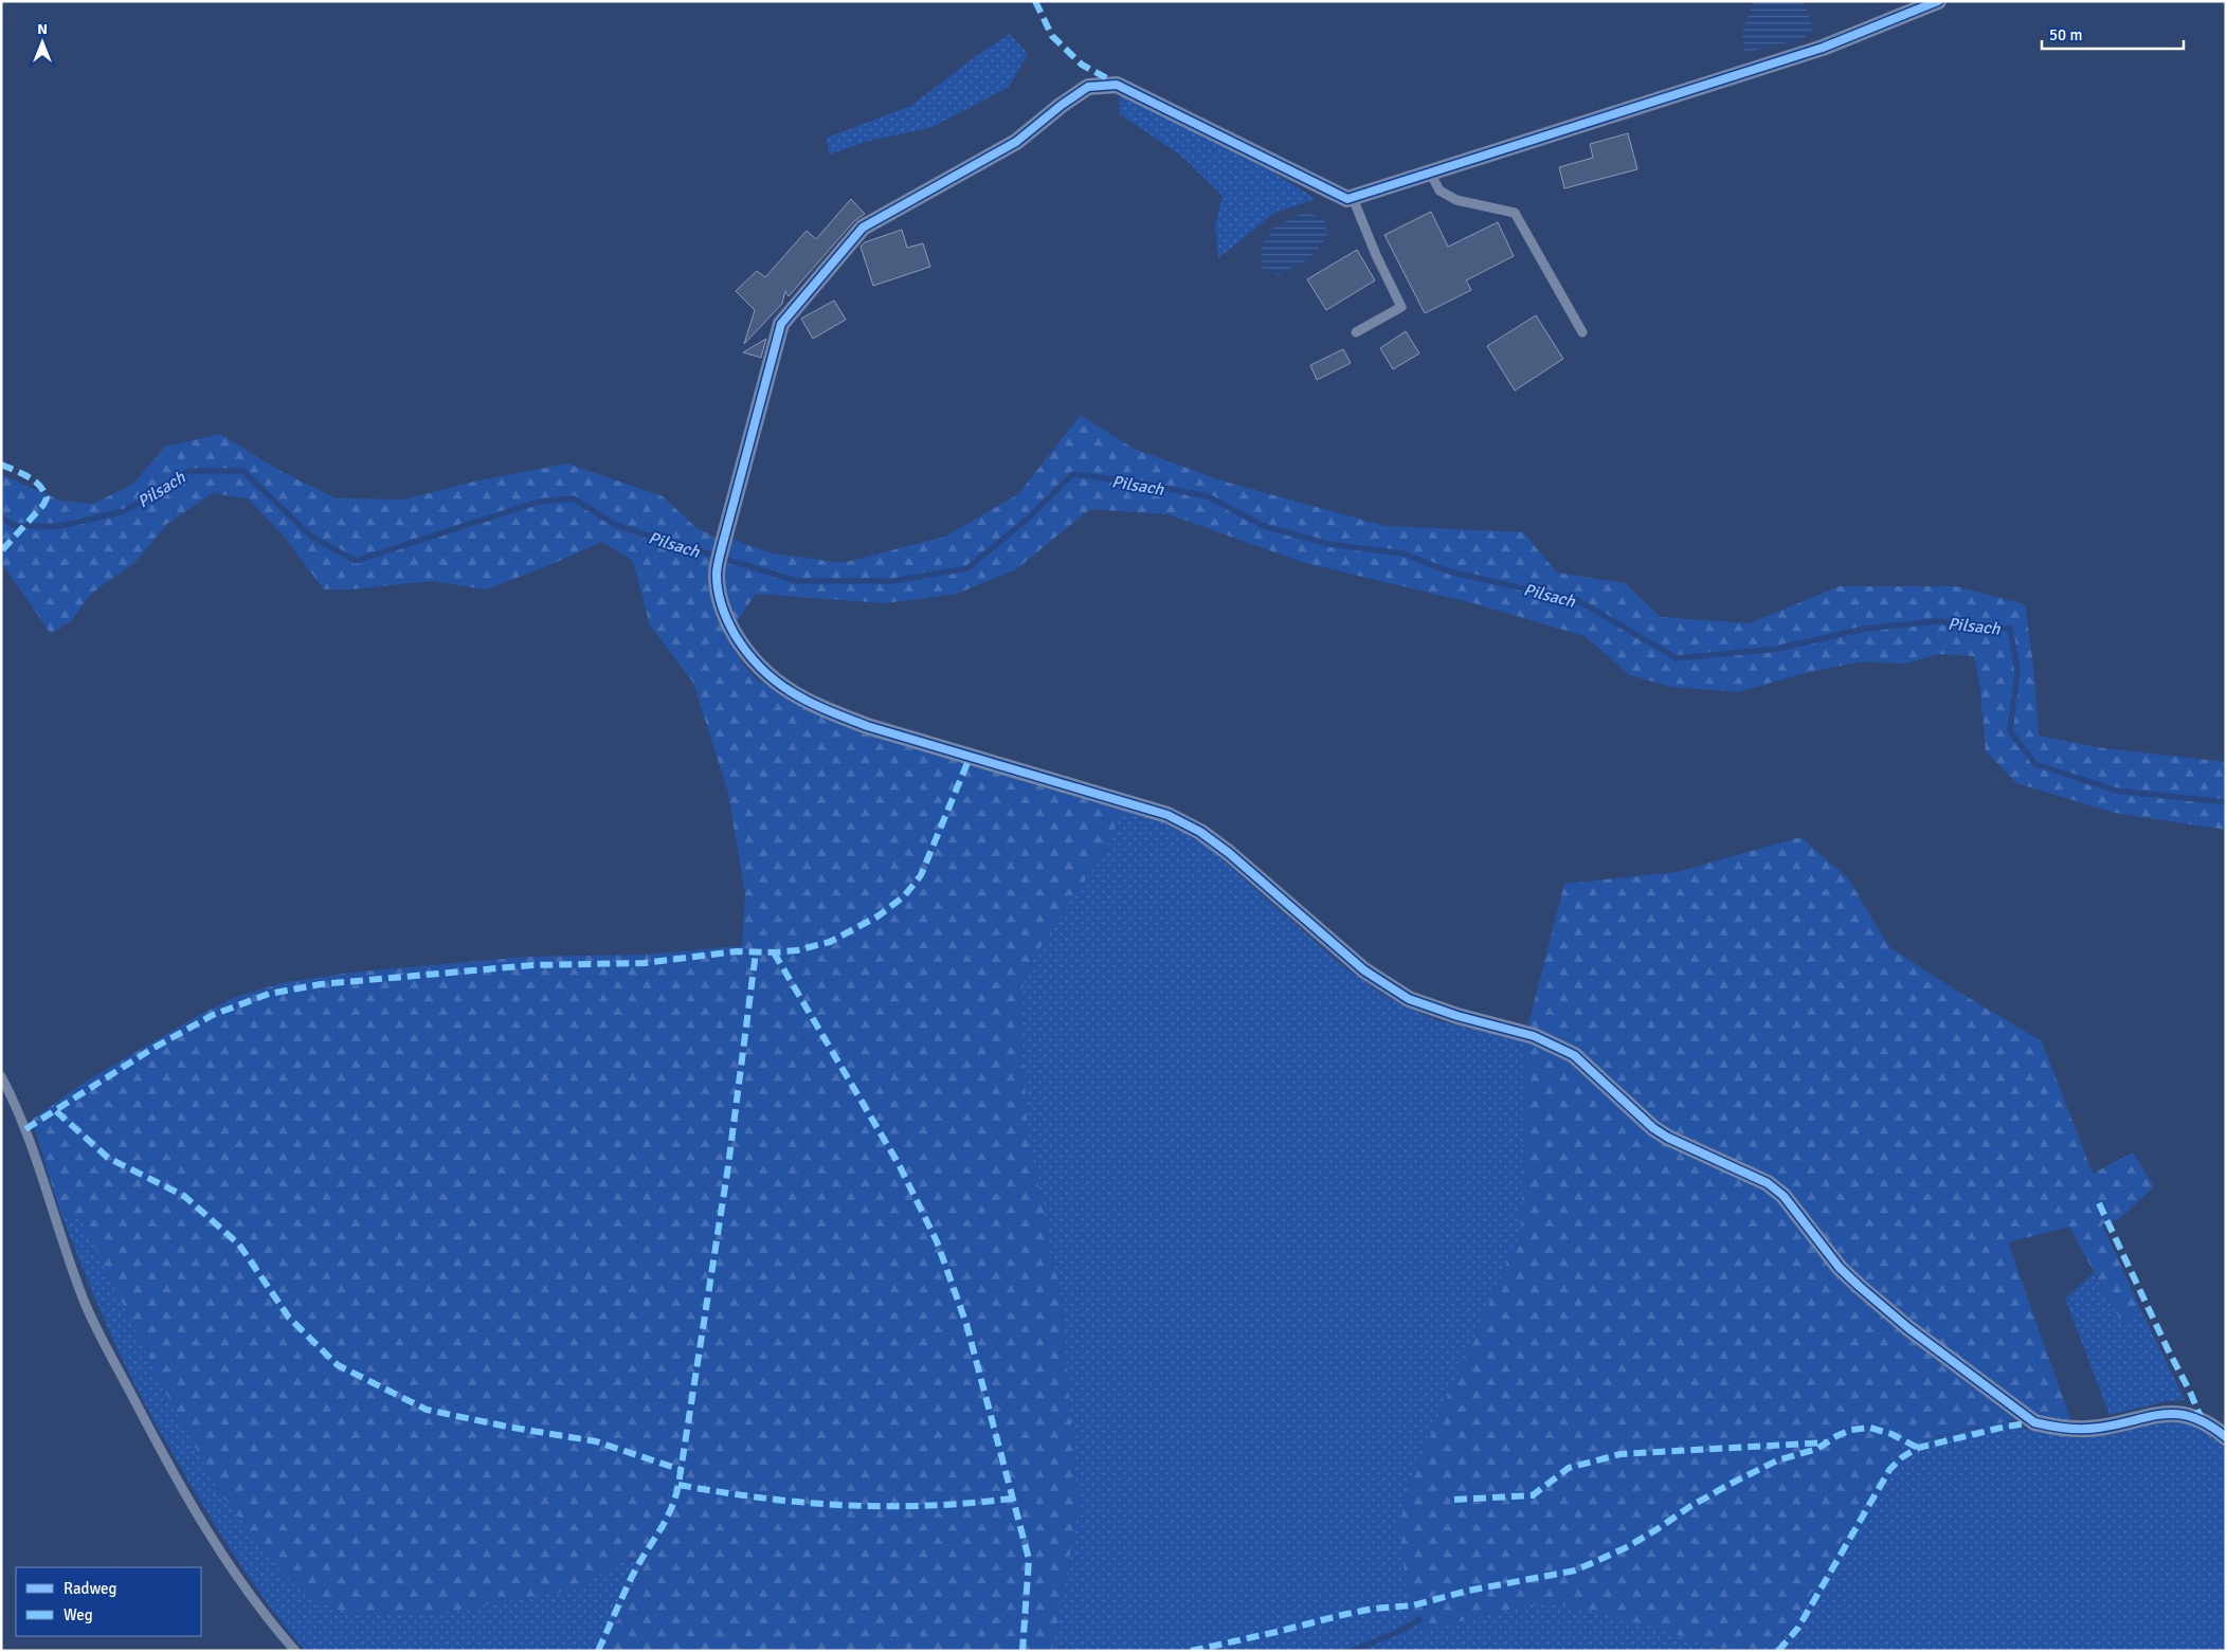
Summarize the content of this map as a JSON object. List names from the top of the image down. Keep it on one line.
{"water":["Pilsach"],"legend":["Radweg","Weg"],"scale_bar":"50 m","north":"top"}
